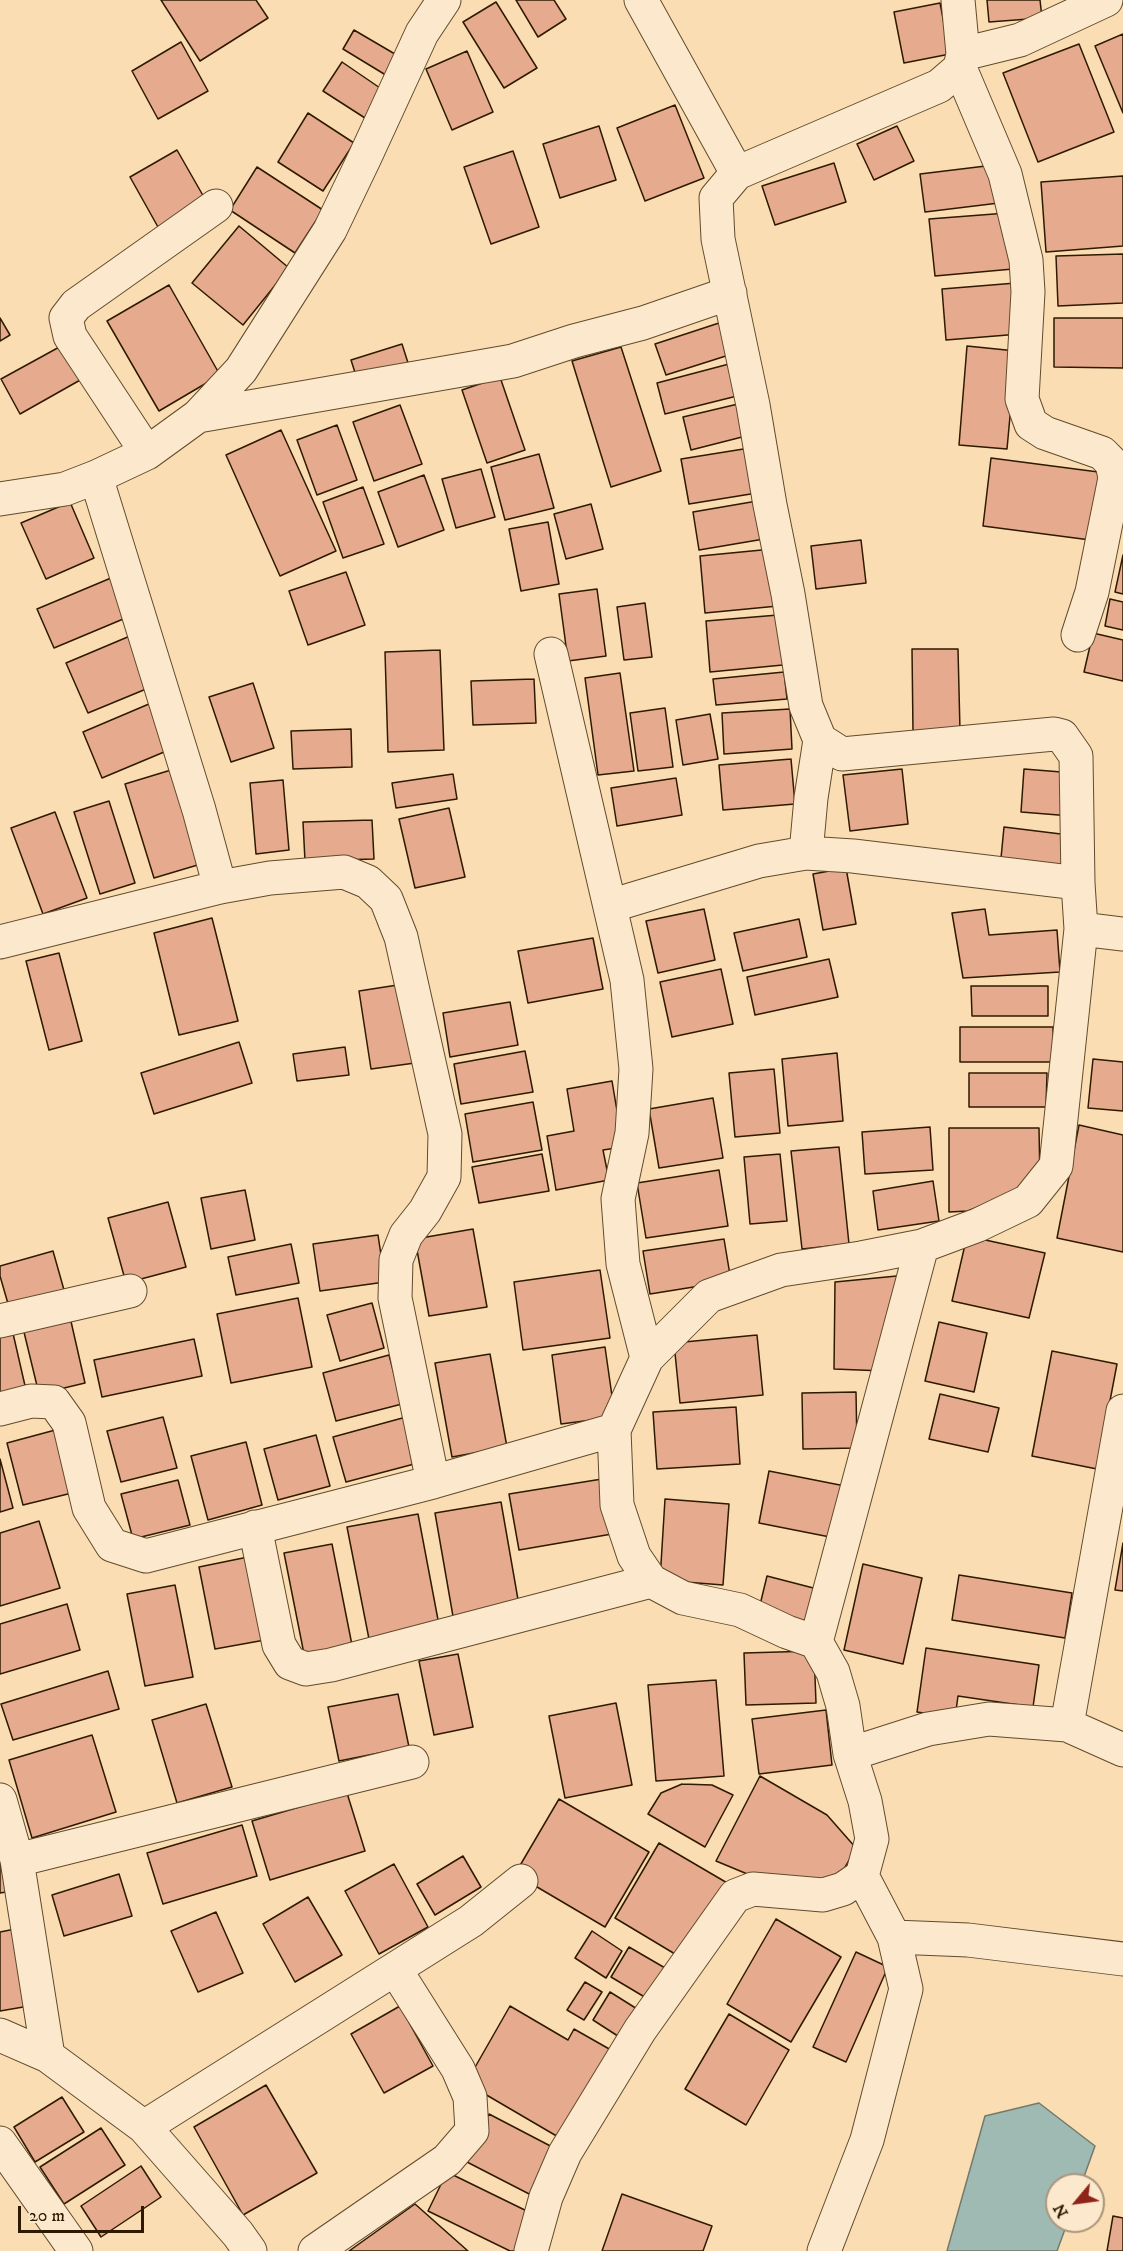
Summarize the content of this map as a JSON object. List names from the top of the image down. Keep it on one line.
{"scale_bar":"20 m","north":"bottom left"}
